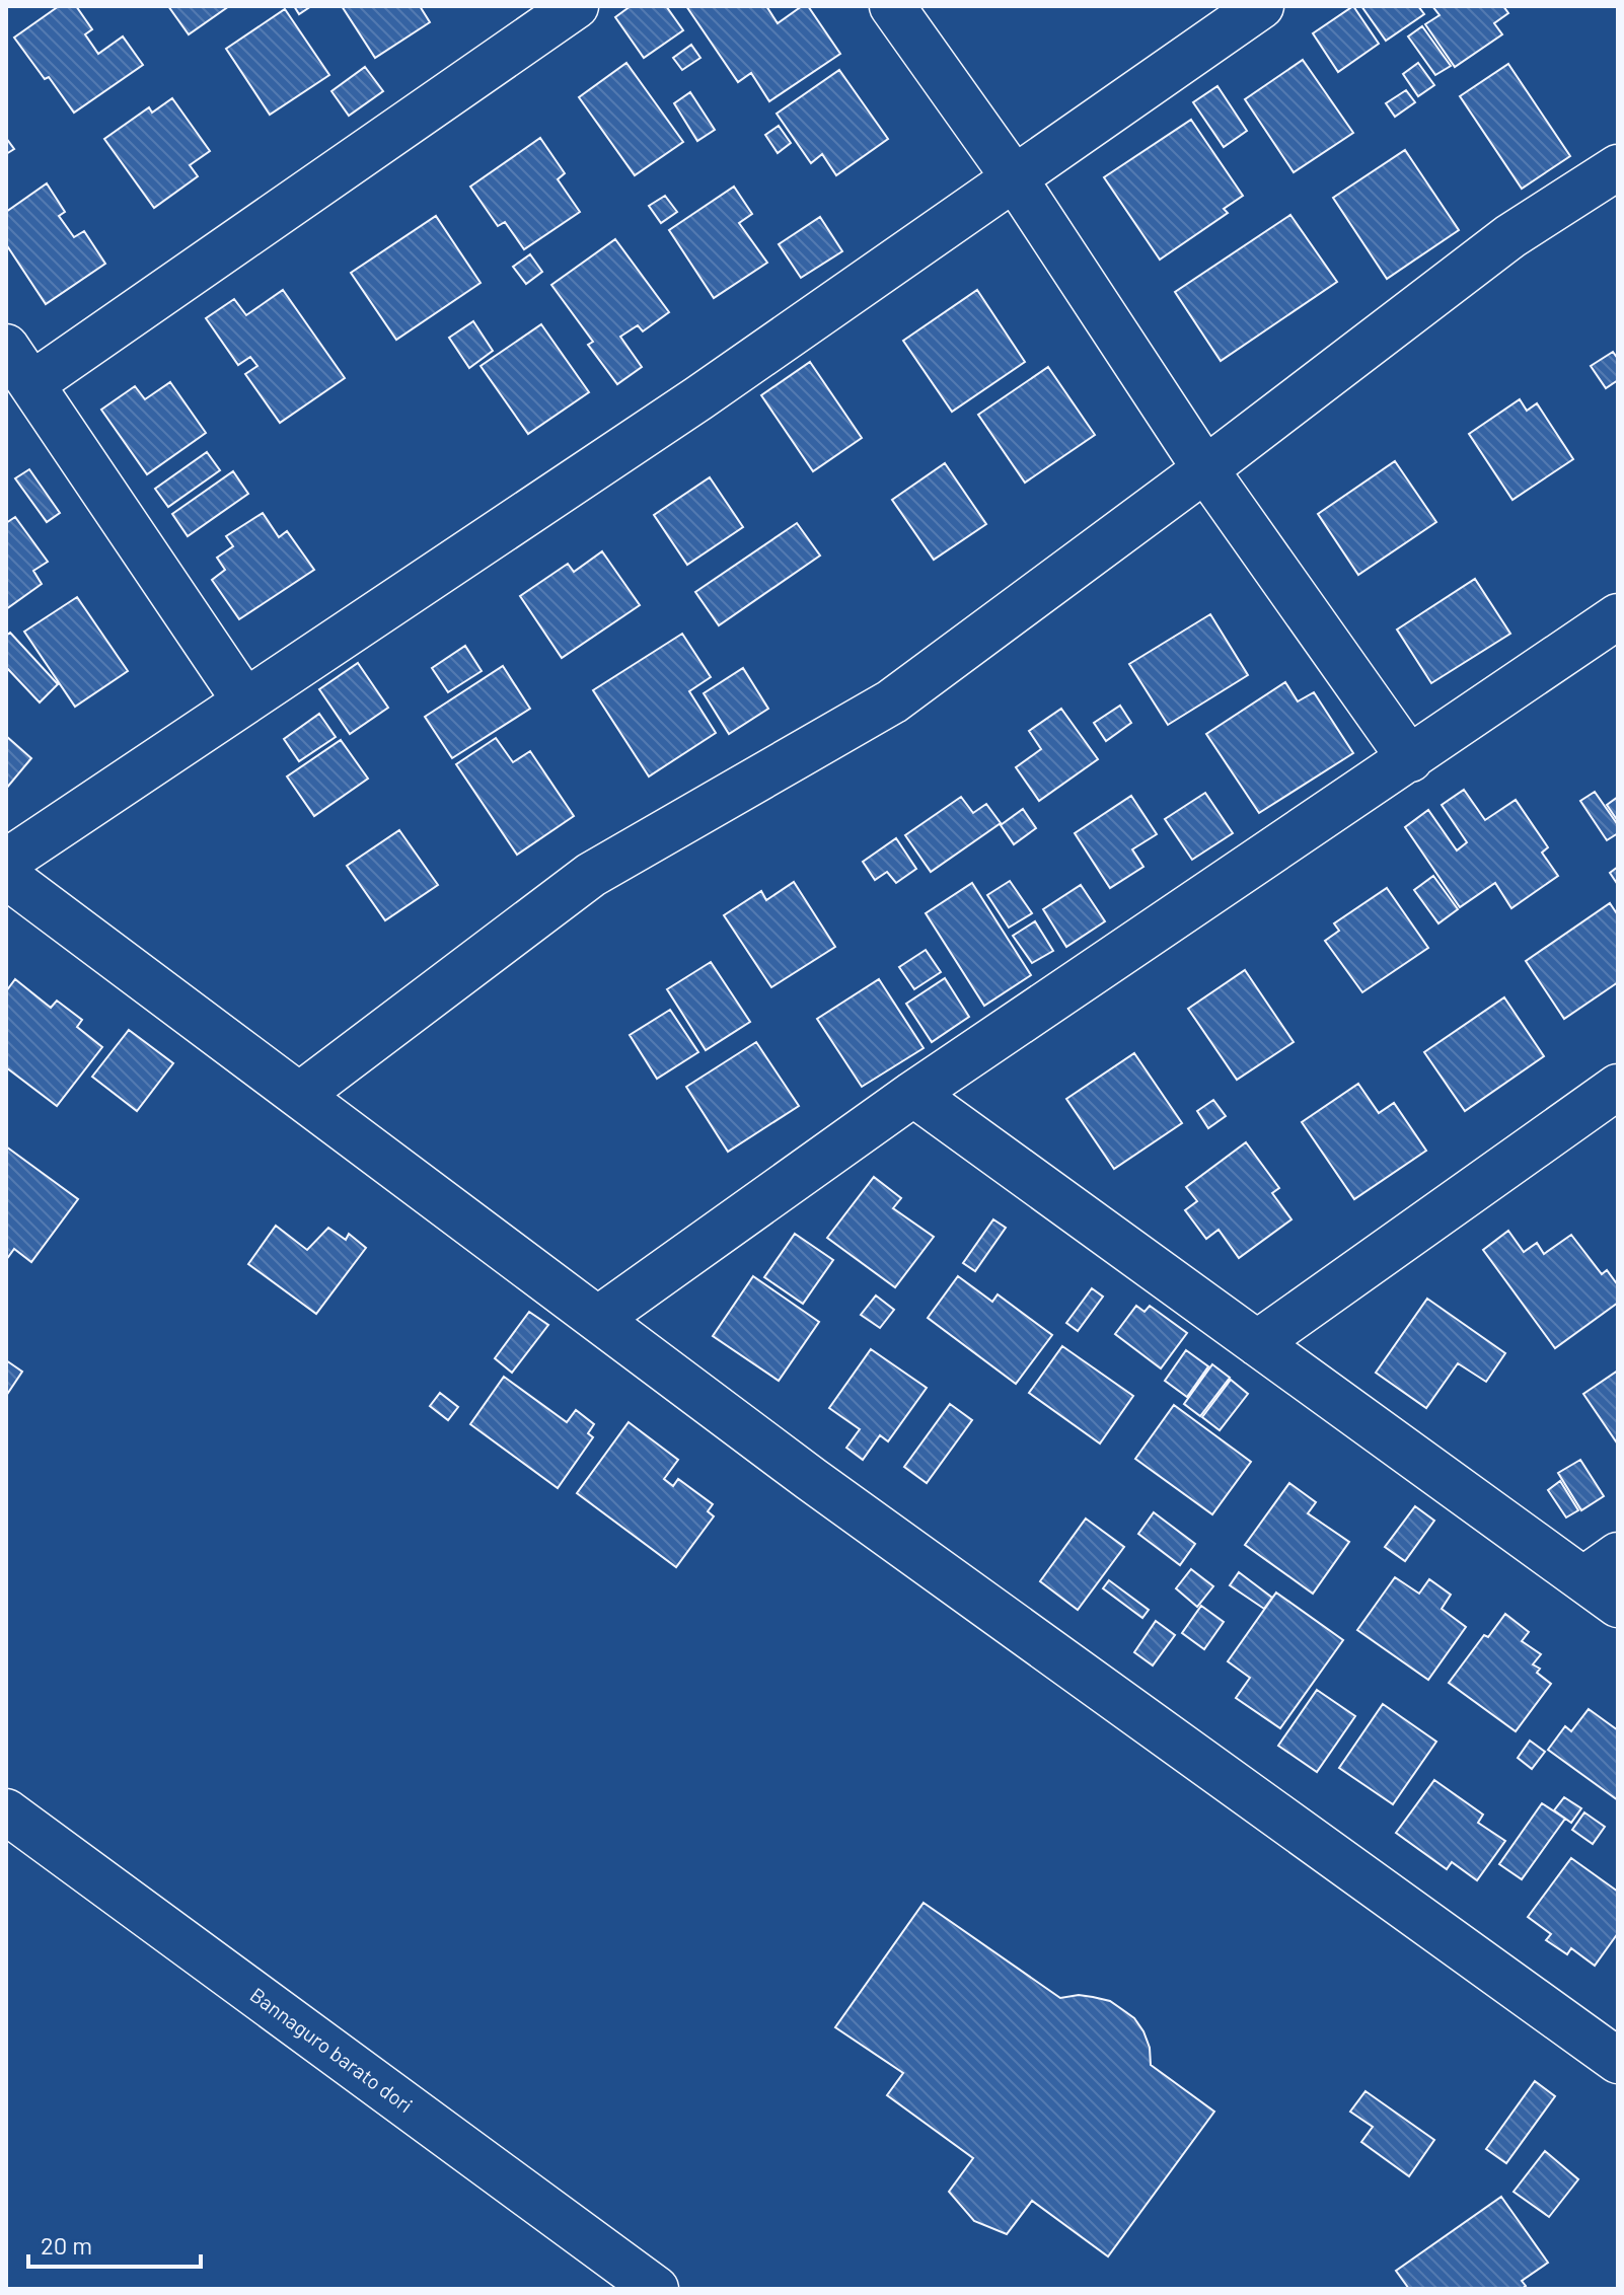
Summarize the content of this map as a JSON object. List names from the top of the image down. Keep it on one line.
{"streets":{"street":["Bannaguro barato dori"]},"scale_bar":"20 m"}
